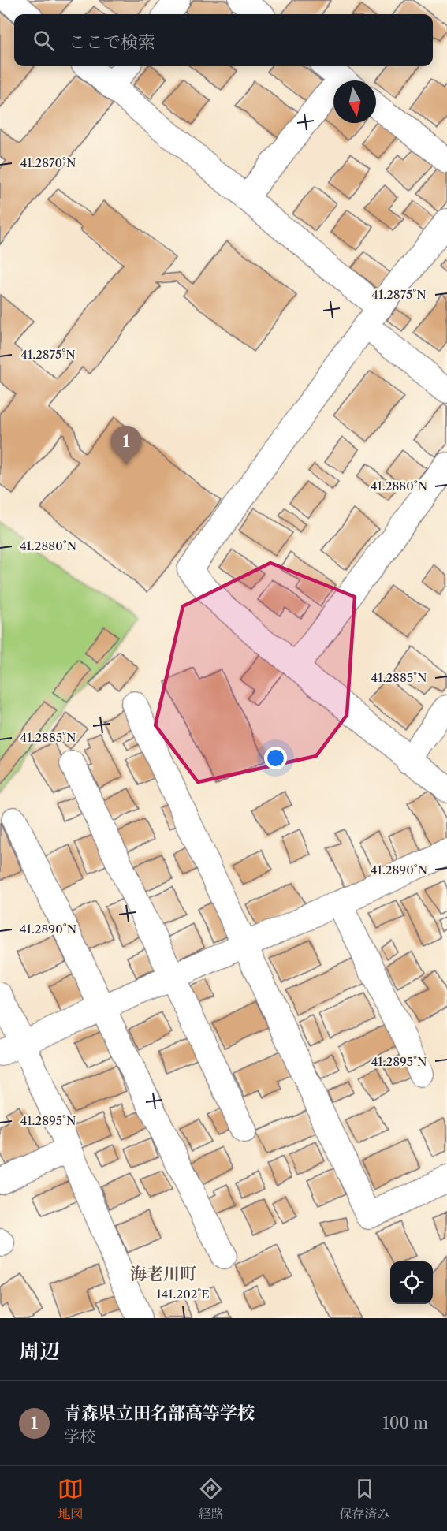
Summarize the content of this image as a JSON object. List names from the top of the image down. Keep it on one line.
{"districts":["海老川町"],"north":"bottom","page":{"search":"ここで検索","pins":"1","heading":"周辺","list":[{"mark":"1","name":"青森県立田名部高等学校","note":"学校","value":"100 m"}],"nav":["地図","経路","保存済み"]},"coordinates":["41.2870°N","41.2875°N","41.2880°N","41.2885°N","41.2890°N","41.2895°N","141.202°E"]}
